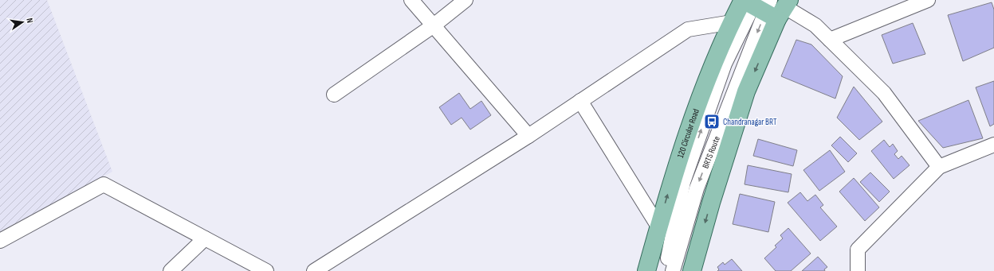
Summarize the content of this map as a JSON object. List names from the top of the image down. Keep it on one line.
{"streets":{"main road":["120 Circular Road"],"street":["BRTS Route"]},"crossings":[["120 Circular Road","BRTS Route"]],"places":{"bus stop":["Chandranagar BRT"]},"north":"right"}
